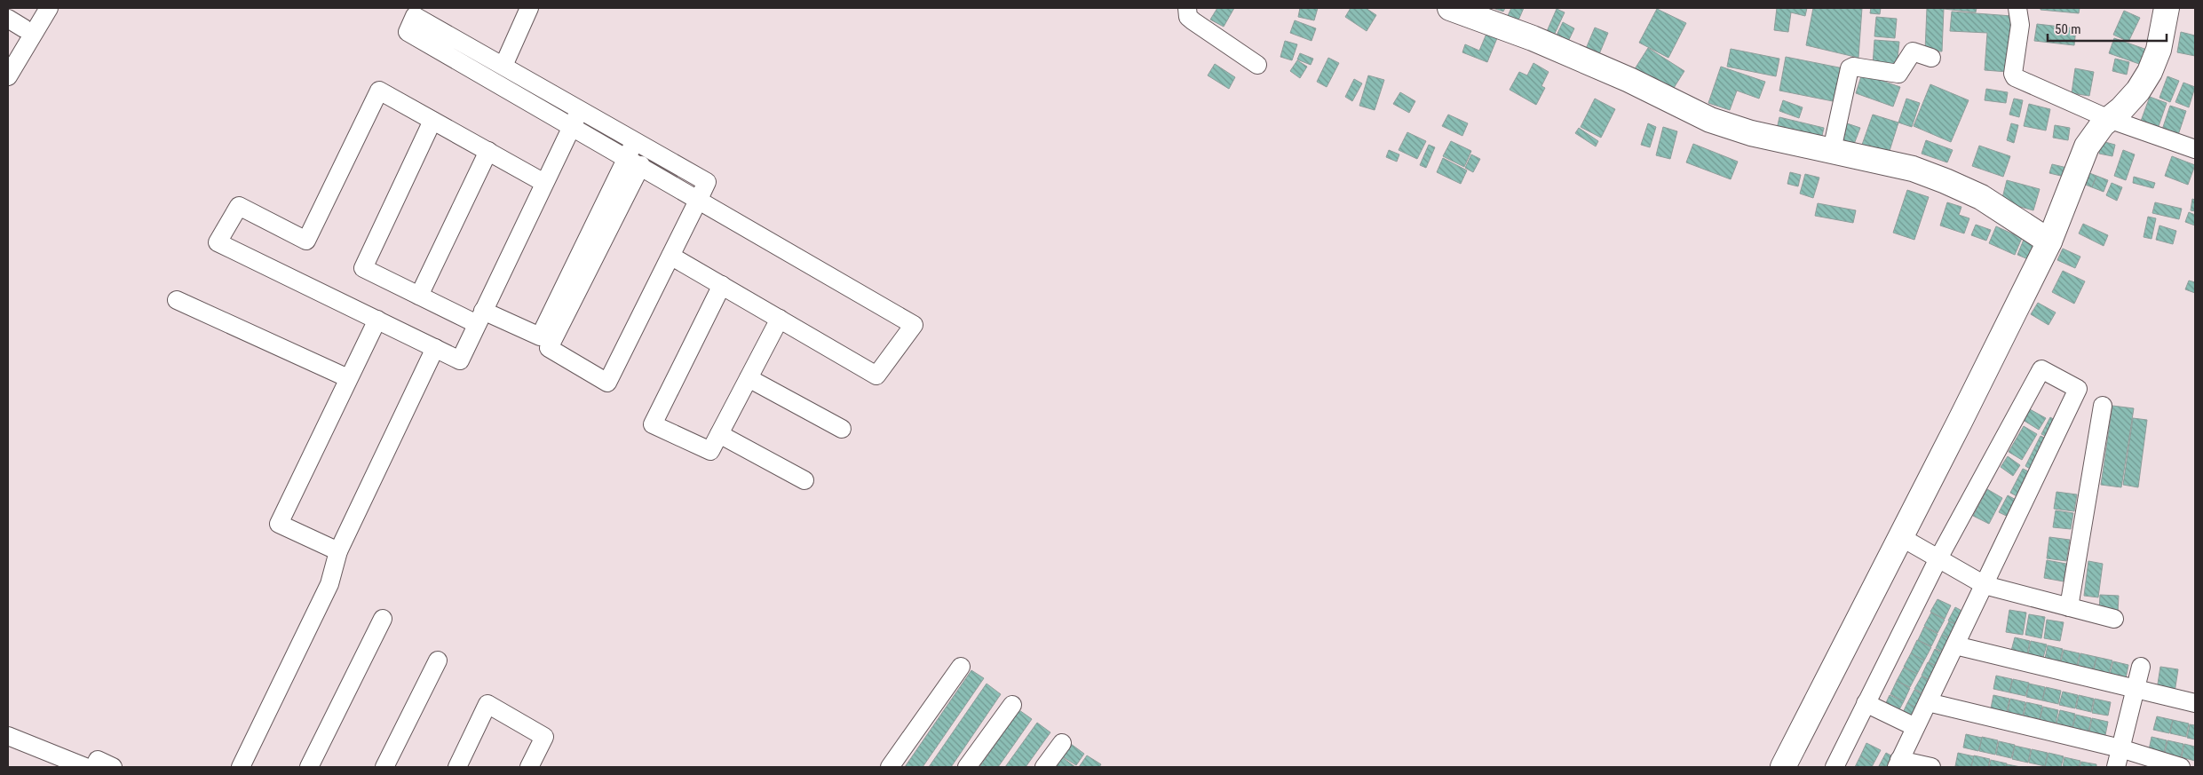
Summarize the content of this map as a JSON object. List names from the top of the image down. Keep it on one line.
{"scale_bar":"50 m"}
